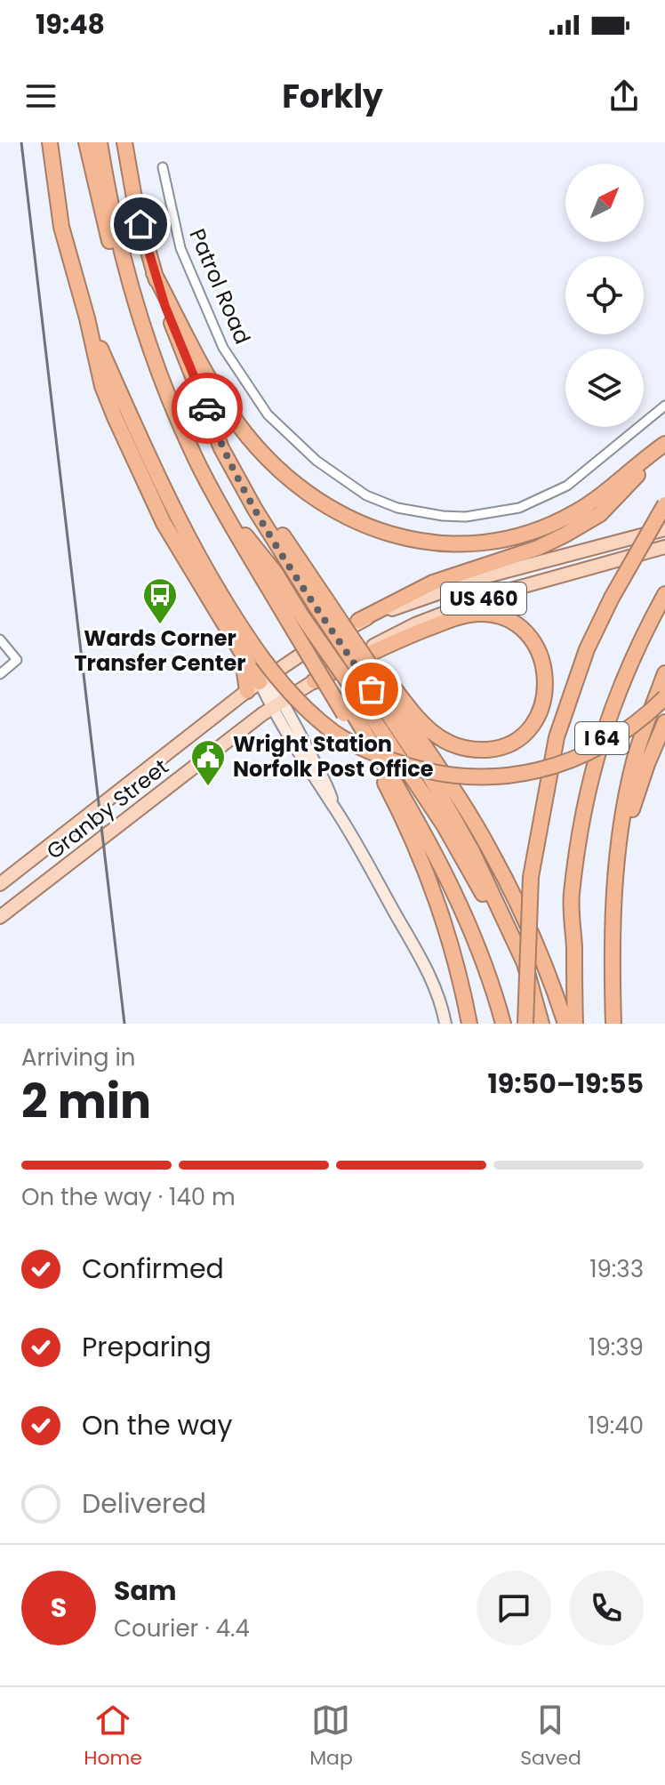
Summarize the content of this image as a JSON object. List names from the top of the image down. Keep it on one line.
{"streets":{"highway":["I 64"],"main road":["US 460","Granby Street"],"street":["Patrol Road"]},"places":{"bus stop":["Wards Corner Transfer Center"],"public building":["Wright Station Norfolk Post Office"]},"north":"top right","page":{"status":"19:48","header":"Forkly","heading":["2 min","Arriving in","19:50–19:55"],"panel":["Sam","Courier · 4.4"],"bar":"On the way · 140 m","list":[["Confirmed","19:33"],["Preparing","19:39"],["On the way","19:40"],"Delivered"],"round":"S","tabs":["Home","Map","Saved"]}}
